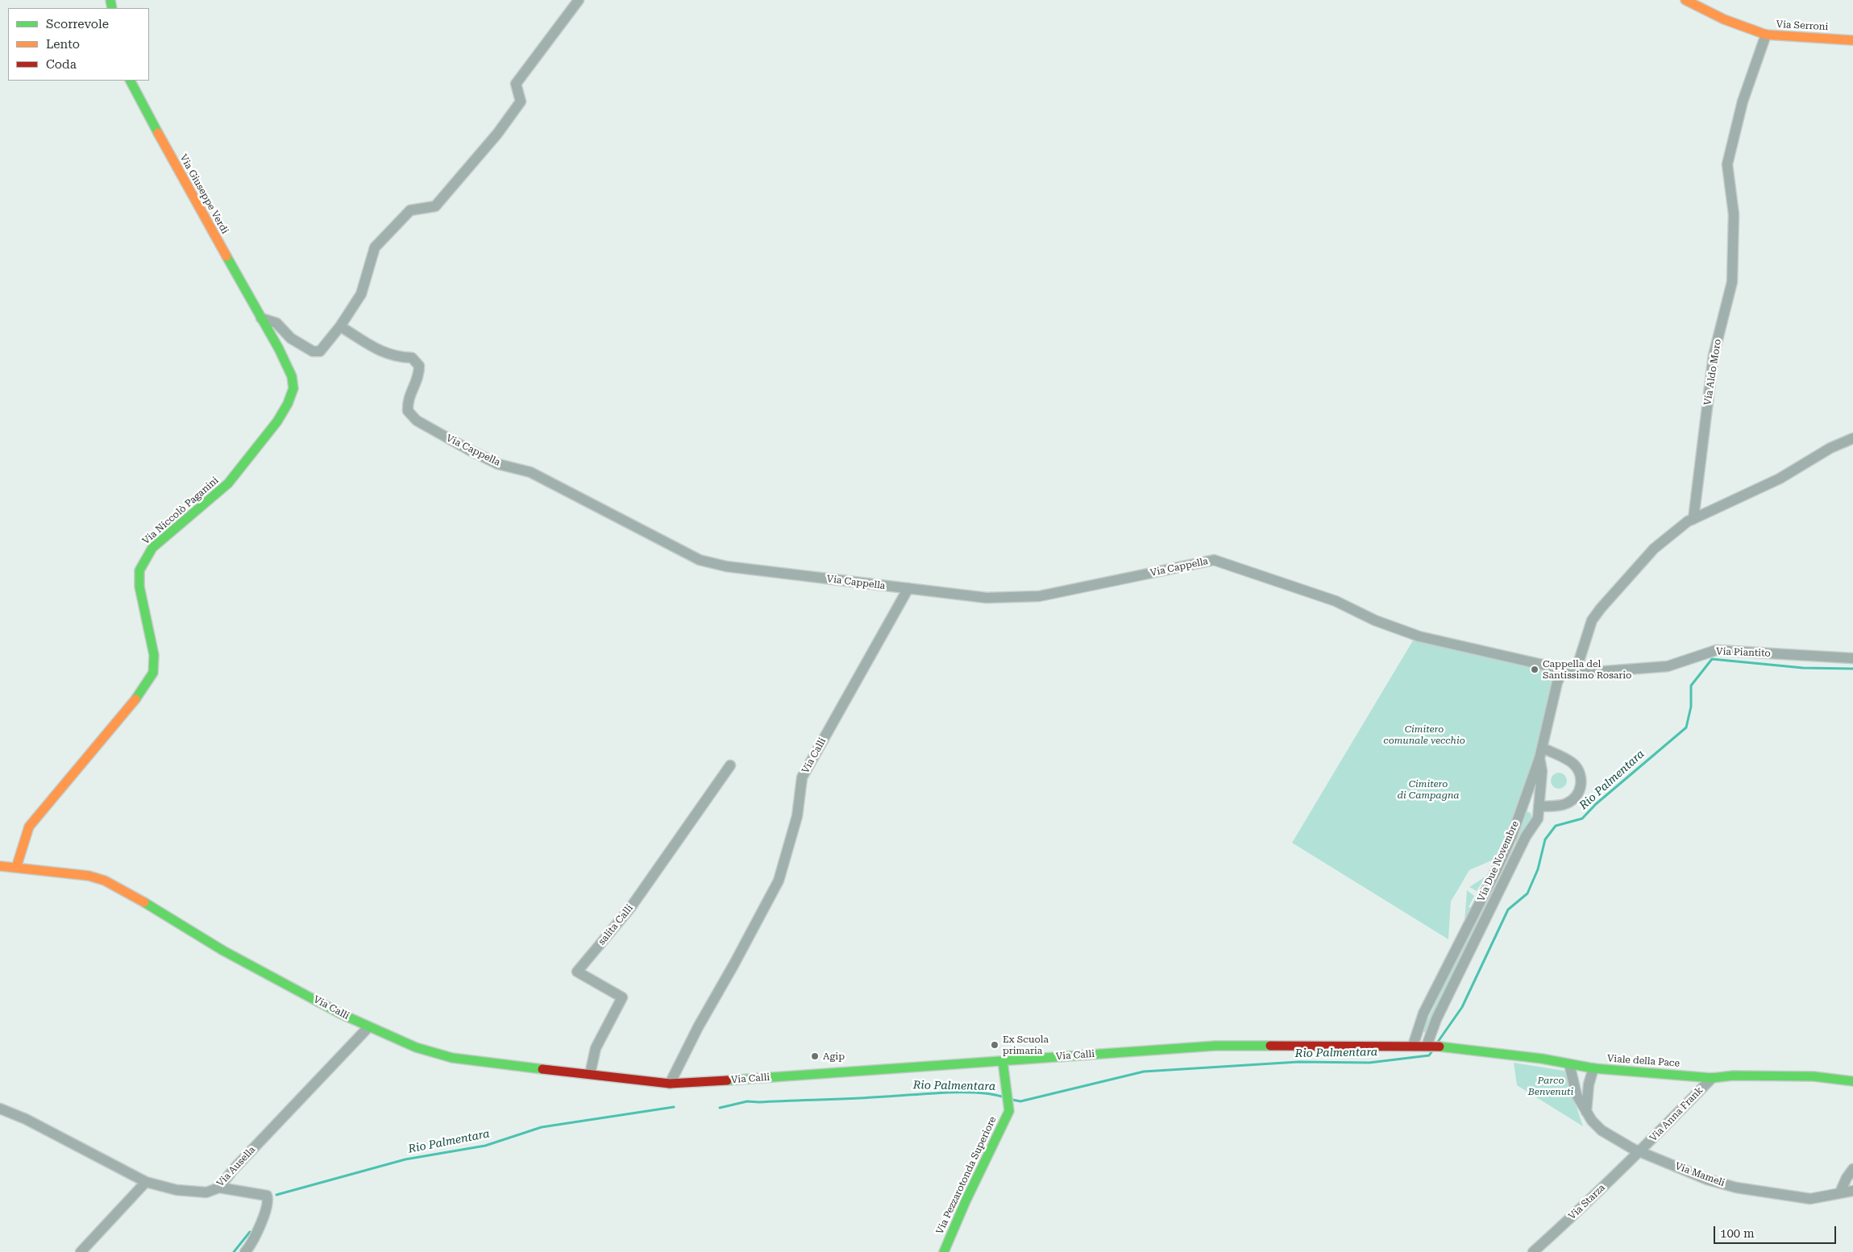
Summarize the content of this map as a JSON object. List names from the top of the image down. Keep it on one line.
{"streets":{"main road":["Via Serroni","Via Giuseppe Verdi","Via Niccolò Paganini","Via Calli","Viale della Pace","Via Pezzarotonda Superiore"],"street":["Via Aldo Moro","Via Cappella","Via Piantito","Via Due Novembre","salita Calli","Via Anna Frank","Via Ausella","Via Mameli","Via Starza"]},"crossings":[["Via Serroni","Via Aldo Moro"],["Via Giuseppe Verdi","Via Niccolò Paganini"],["Via Cappella","Via Piantito"],["Via Cappella","Via Calli"],["Via Cappella","Via Due Novembre"],["Via Niccolò Paganini","Via Calli"],["Via Piantito","Via Due Novembre"],["Via Calli","Via Due Novembre"],["Via Calli","salita Calli"],["Via Calli","Viale della Pace"],["Via Calli","Via Ausella"],["Via Calli","Via Pezzarotonda Superiore"],["Via Due Novembre","Viale della Pace"],["Viale della Pace","Via Anna Frank"],["Viale della Pace","Via Mameli"],["Via Anna Frank","Via Mameli"],["Via Anna Frank","Via Starza"],["Via Mameli","Via Starza"]],"water":["Rio Palmentara"],"parks":["Cimitero comunale vecchio","Cimitero di Campagna","Parco Benvenuti"],"places":["Cappella del Santissimo Rosario","Ex Scuola primaria","Agip"],"legend":["Scorrevole","Lento","Coda"],"scale_bar":"100 m"}
